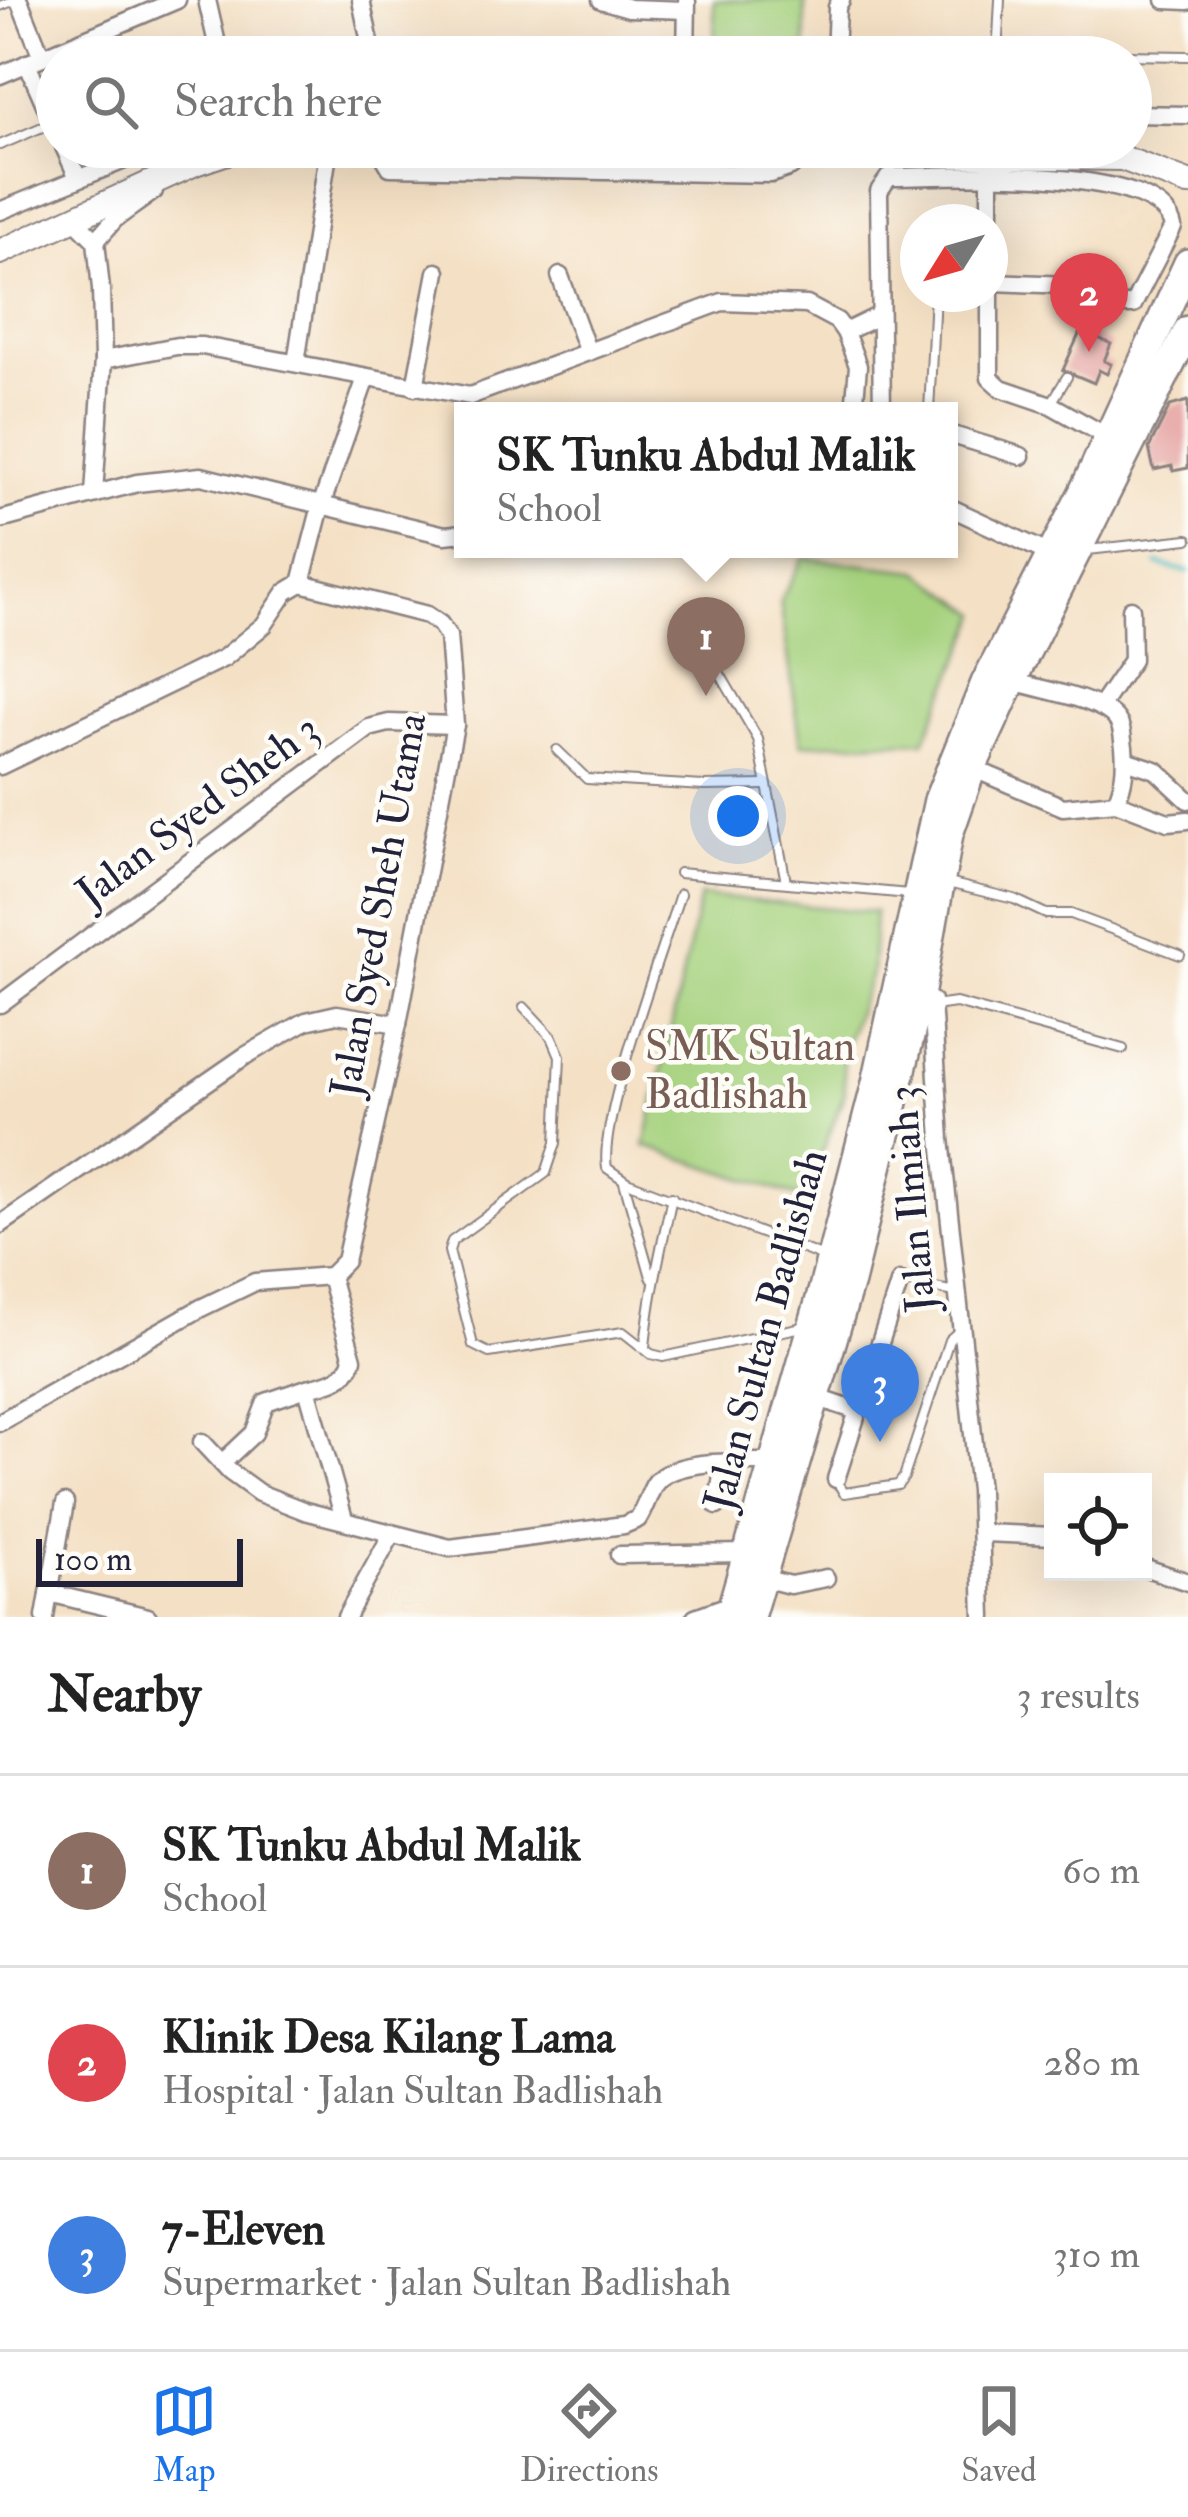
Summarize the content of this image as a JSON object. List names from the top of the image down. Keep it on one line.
{"streets":{"main road":["Jalan Sultan Badlishah"],"street":["Jalan Syed Sheh 3","Jalan Syed Sheh Utama","Jalan Ilmiah 3"]},"crossings":[["Jalan Syed Sheh 3","Jalan Syed Sheh Utama"],["Jalan Ilmiah 3","Jalan Sultan Badlishah"]],"places":["SMK Sultan Badlishah"],"scale_bar":"100 m","north":"bottom left","page":{"search":"Search here","pins":["2","1","3"],"popup":["SK Tunku Abdul Malik","School"],"scale":"100 m","heading":["Nearby","3 results"],"list":[{"mark":"1","name":"SK Tunku Abdul Malik","note":"School","value":"60 m"},{"mark":"2","name":"Klinik Desa Kilang Lama","note":"Hospital · Jalan Sultan Badlishah","value":"280 m"},{"mark":"3","name":"7-Eleven","note":"Supermarket · Jalan Sultan Badlishah","value":"310 m"}],"nav":["Map","Directions","Saved"]}}
